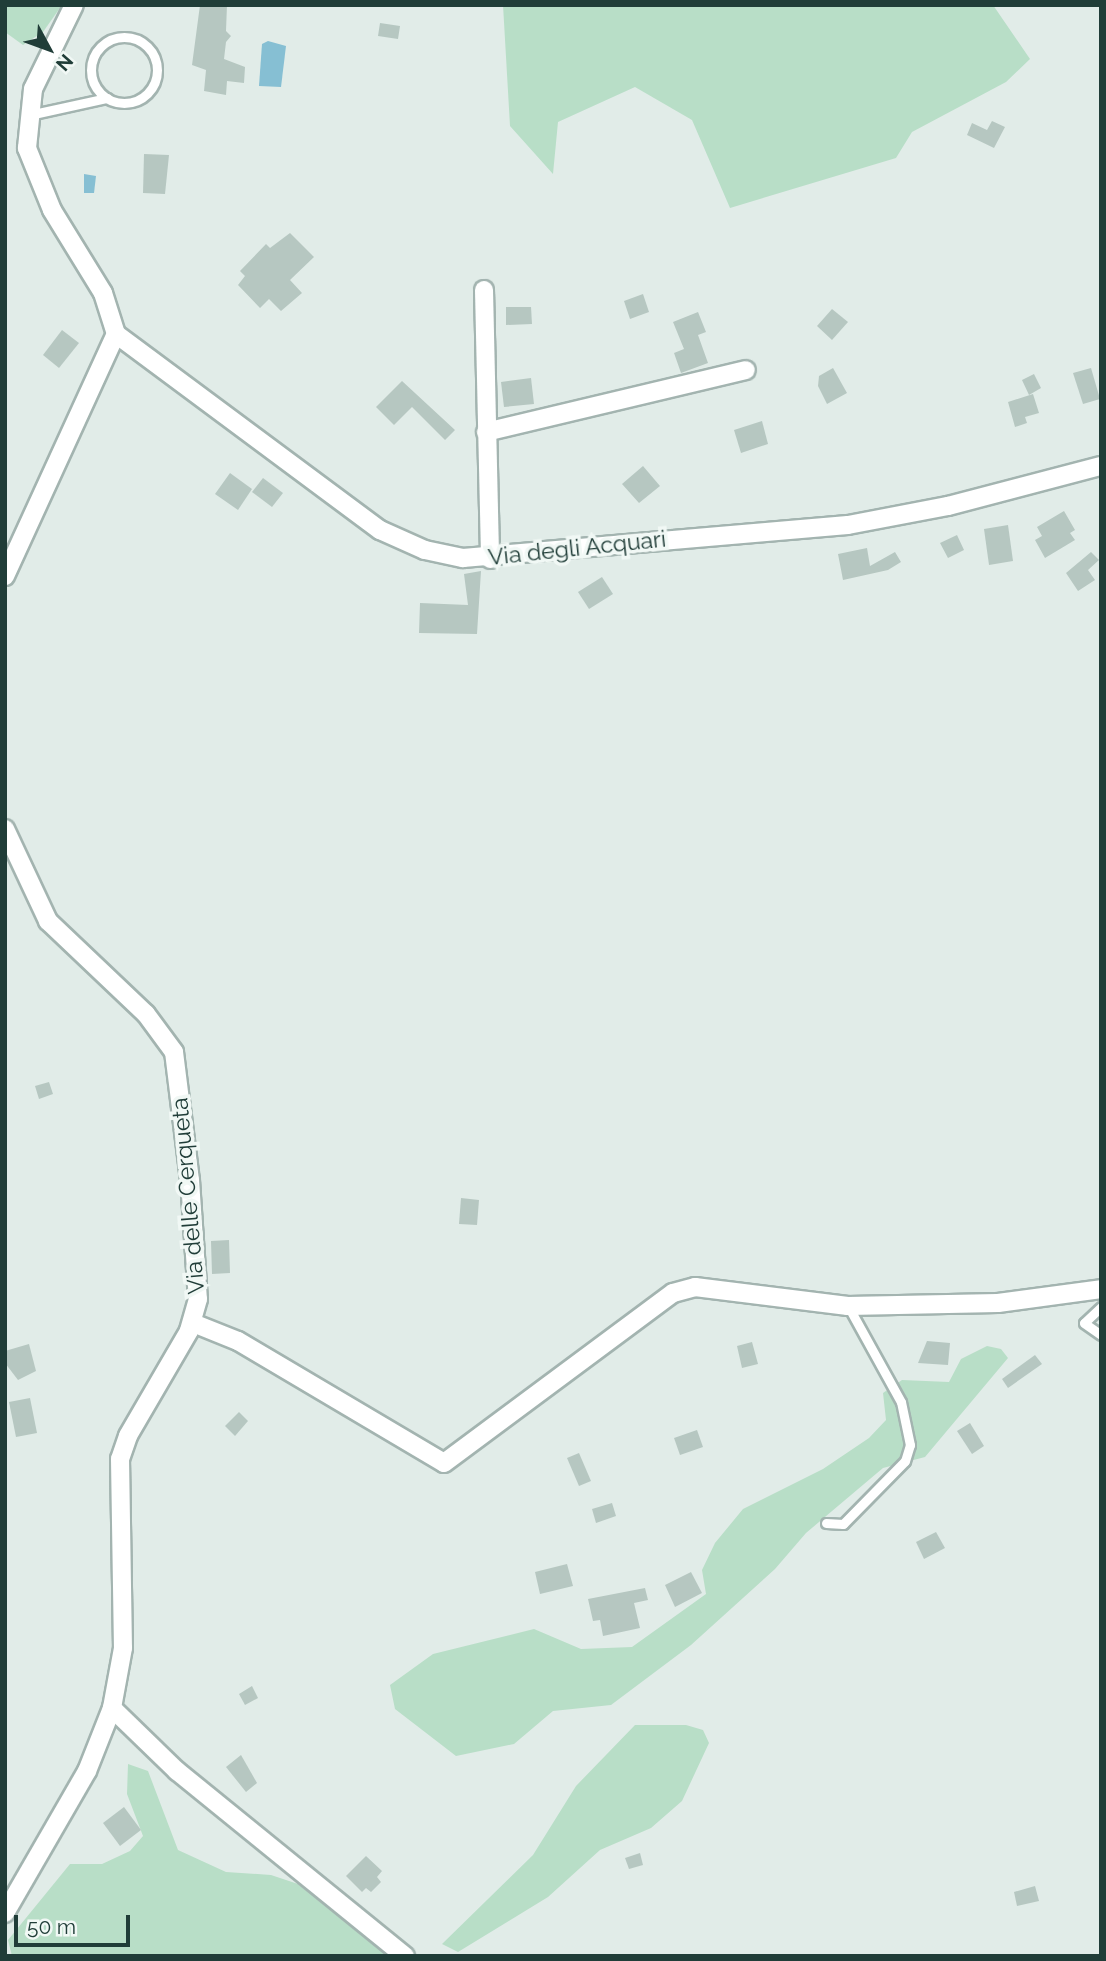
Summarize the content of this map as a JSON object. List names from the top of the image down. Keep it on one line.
{"streets":{"street":["Via degli Acquari","Via delle Cerqueta"]},"scale_bar":"50 m","north":"bottom right"}
